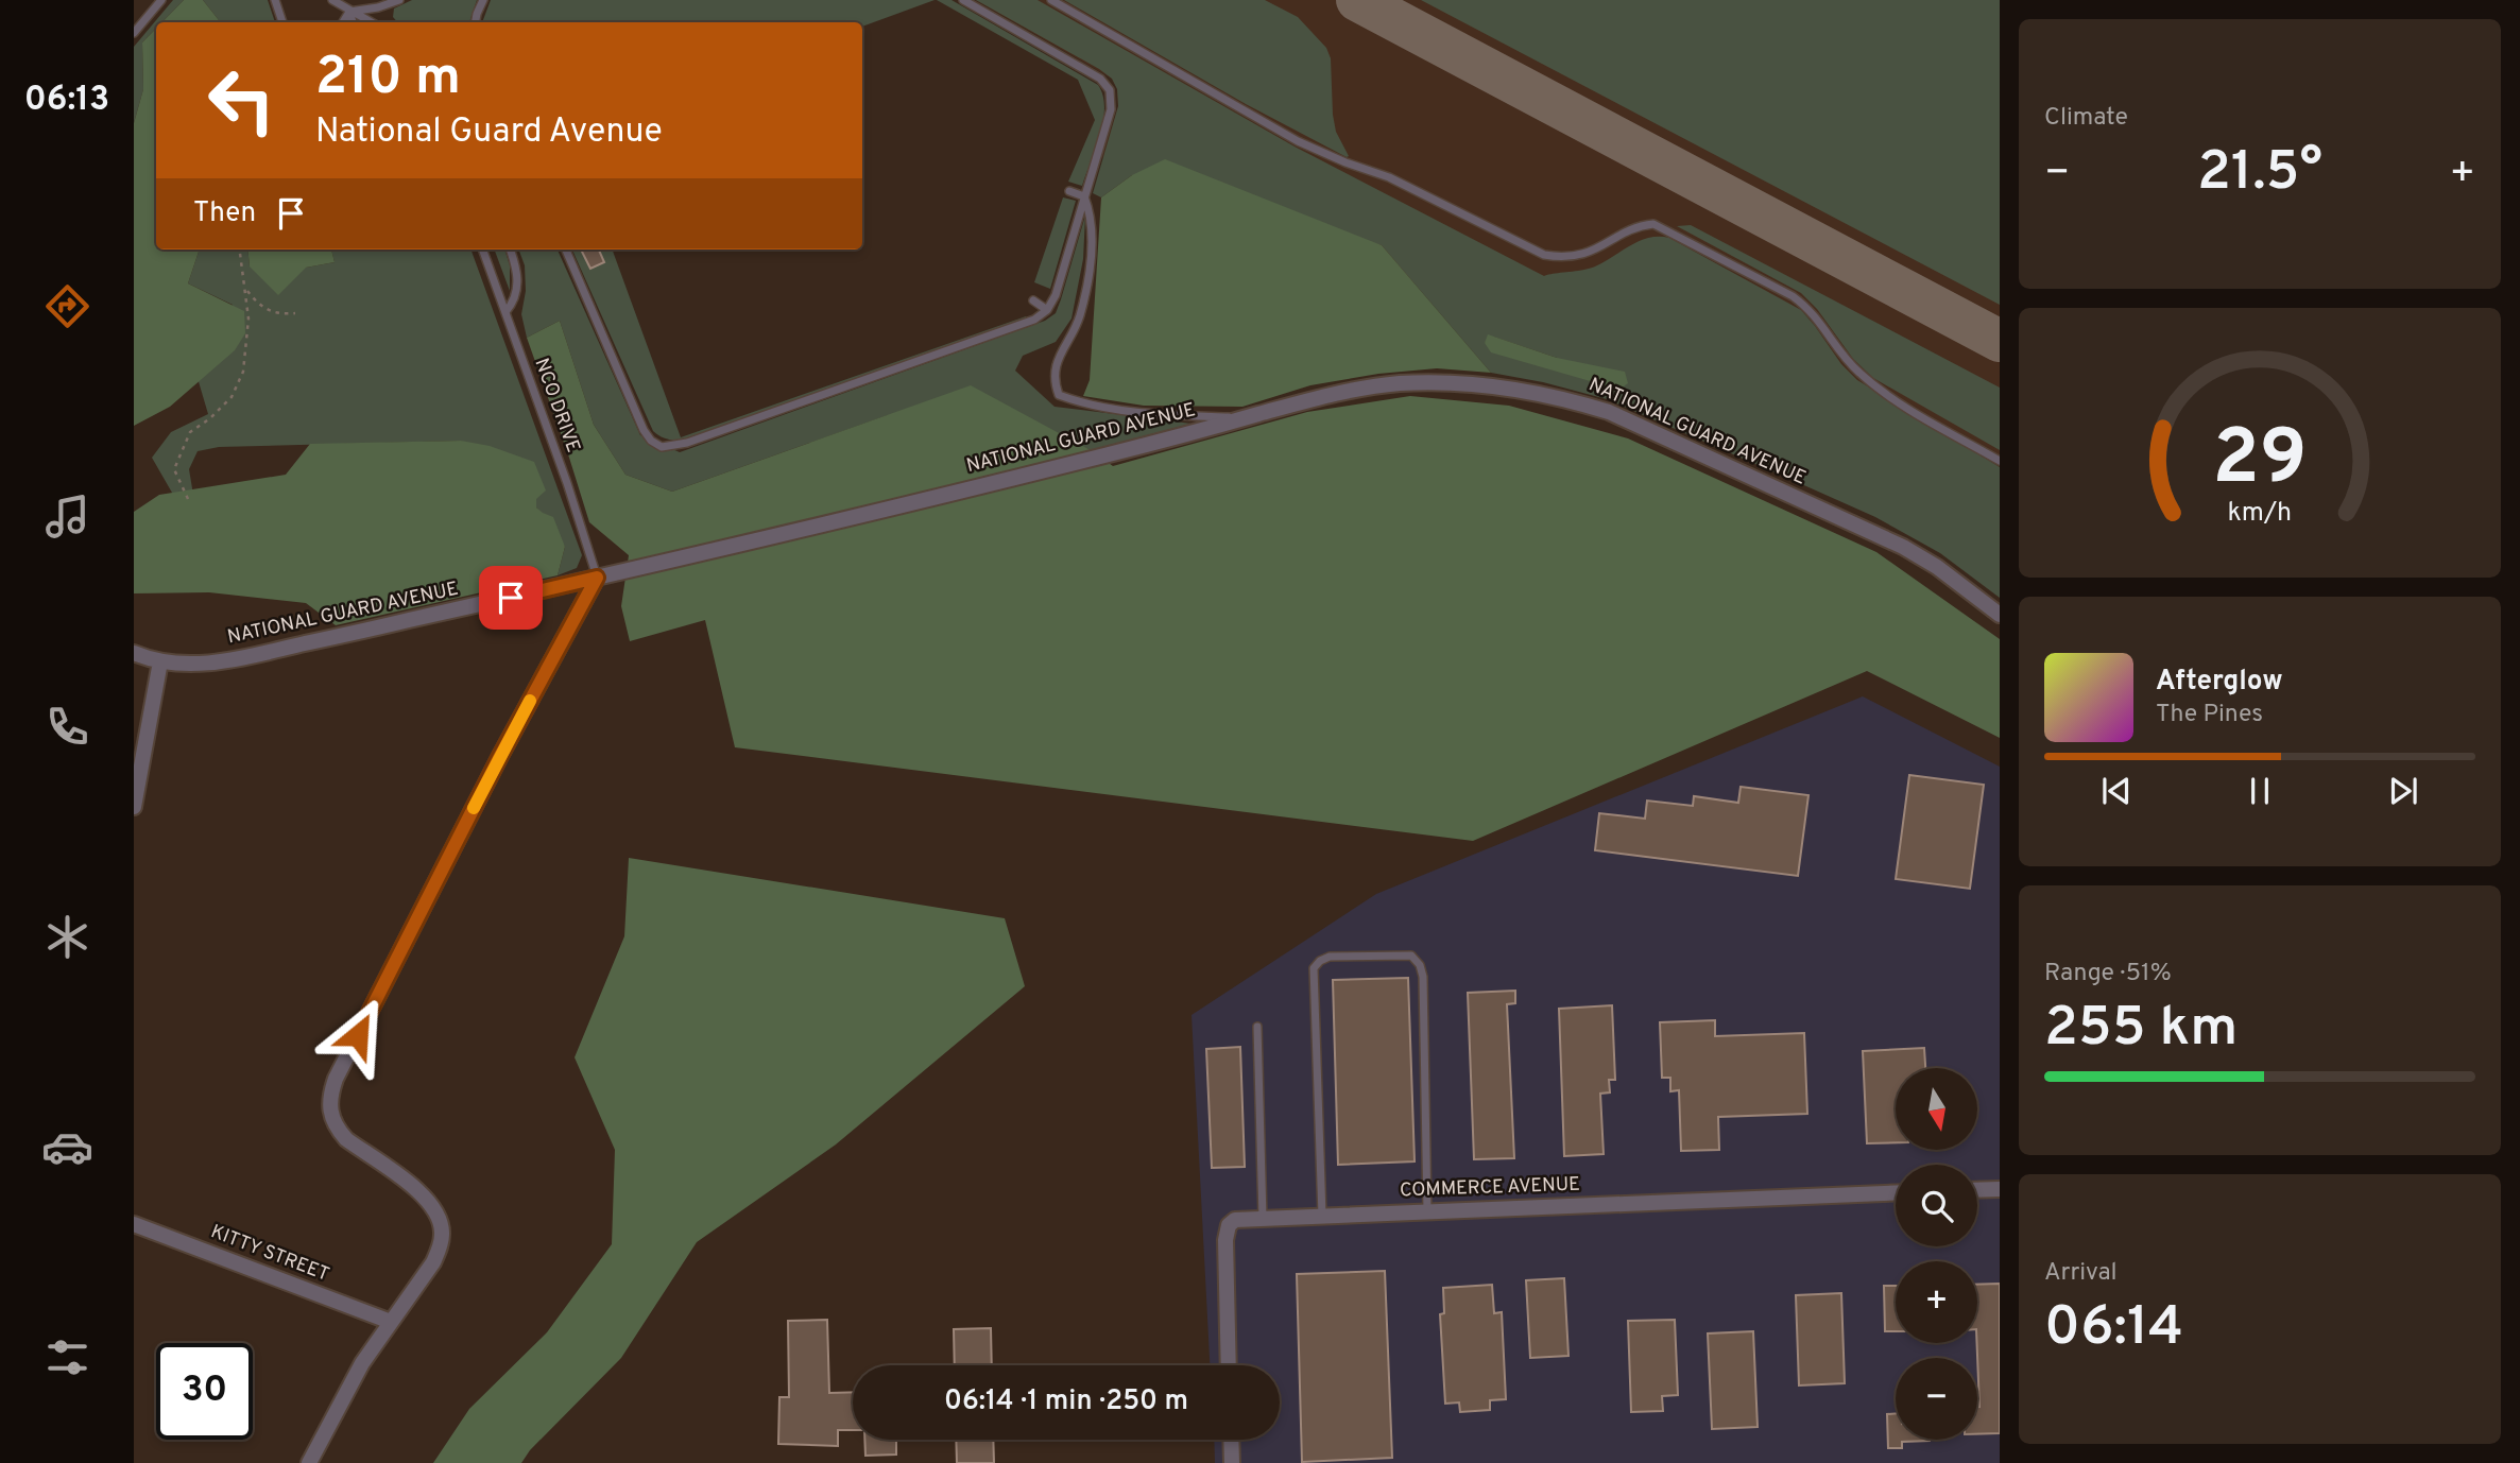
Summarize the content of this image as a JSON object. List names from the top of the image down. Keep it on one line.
{"streets":{"street":["NATIONAL GUARD AVENUE","COMMERCE AVENUE","KITTY STREET"],"lane":["NCO DRIVE"]},"crossings":[["NCO DRIVE","NATIONAL GUARD AVENUE"]],"north":"bottom","page":{"tabs":"06:13","tile":["Climate",["Range · 51%","255 km"],["Arrival","06:14"]],"turn":["210 m","National Guard Avenue"],"heat":["−","21.5°","+"],"then":"Then","song":["Afterglow","The Pines"],"map_buttons":["+","−"],"limit":"30","trip":"06:14 · 1 min · 250 m","gauge":["29","km/h"]}}
